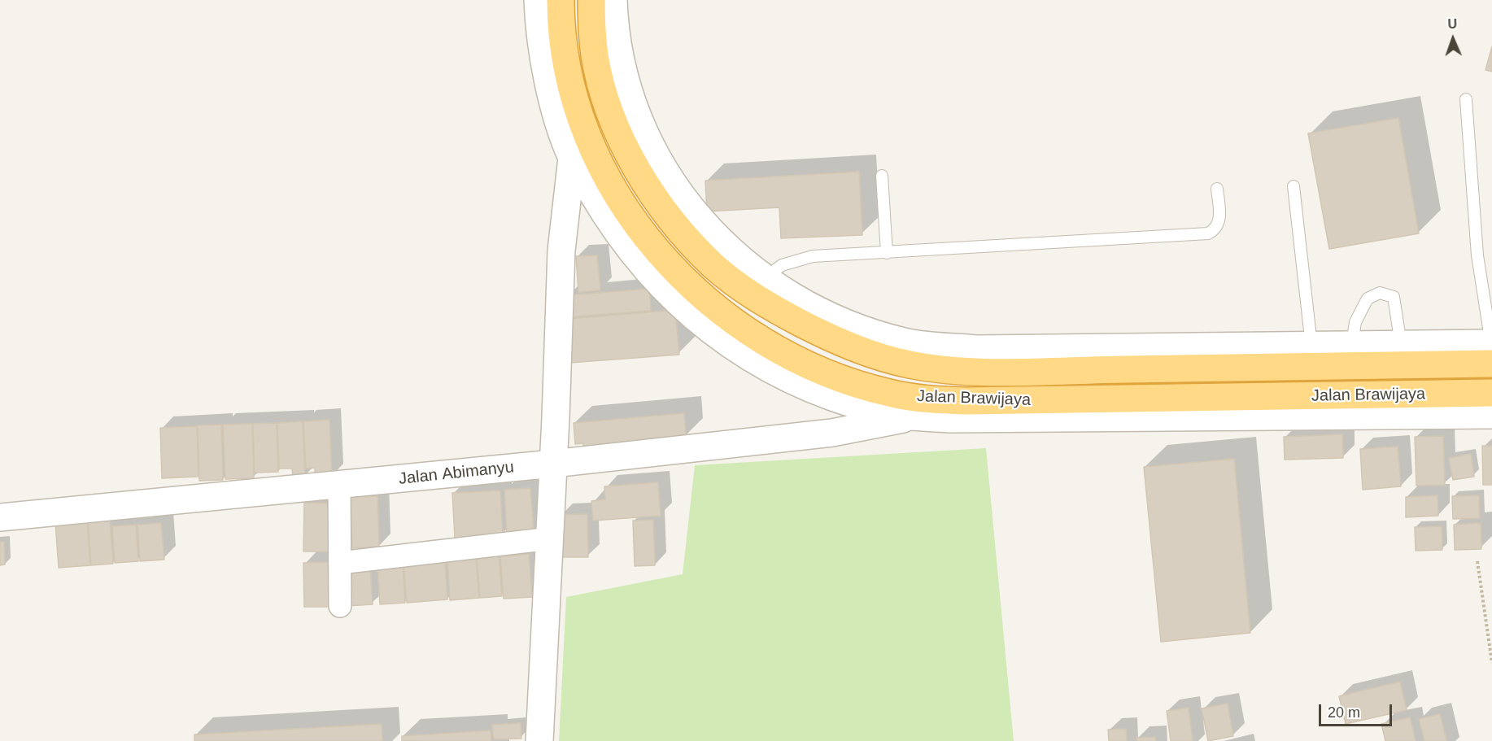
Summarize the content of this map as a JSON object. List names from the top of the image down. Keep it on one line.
{"streets":{"highway":["Jalan Brawijaya"],"street":["Jalan Abimanyu"]},"scale_bar":"20 m","north":"top"}
